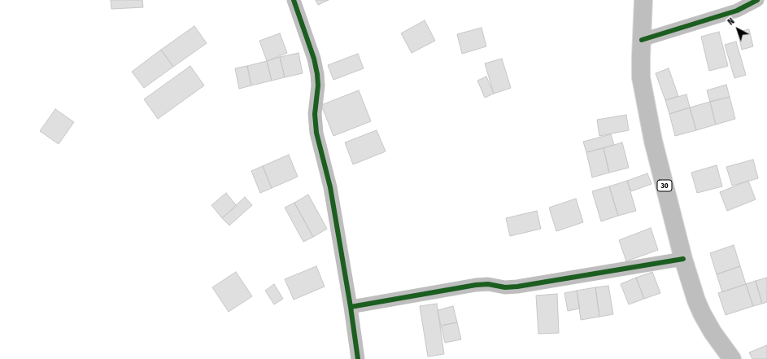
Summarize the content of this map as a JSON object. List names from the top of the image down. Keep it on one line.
{"streets":{"highway":["30"]},"north":"top left"}
